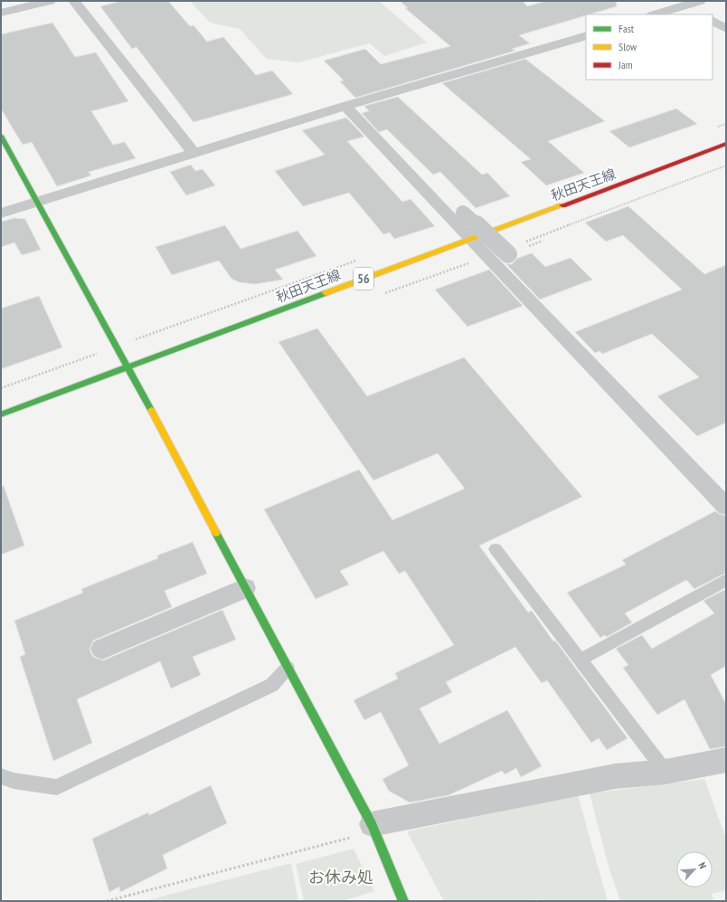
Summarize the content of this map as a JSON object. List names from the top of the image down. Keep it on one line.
{"streets":{"street":["秋田天王線","56"]},"parks":["お休み処"],"legend":["Fast","Slow","Jam"],"north":"top right"}
